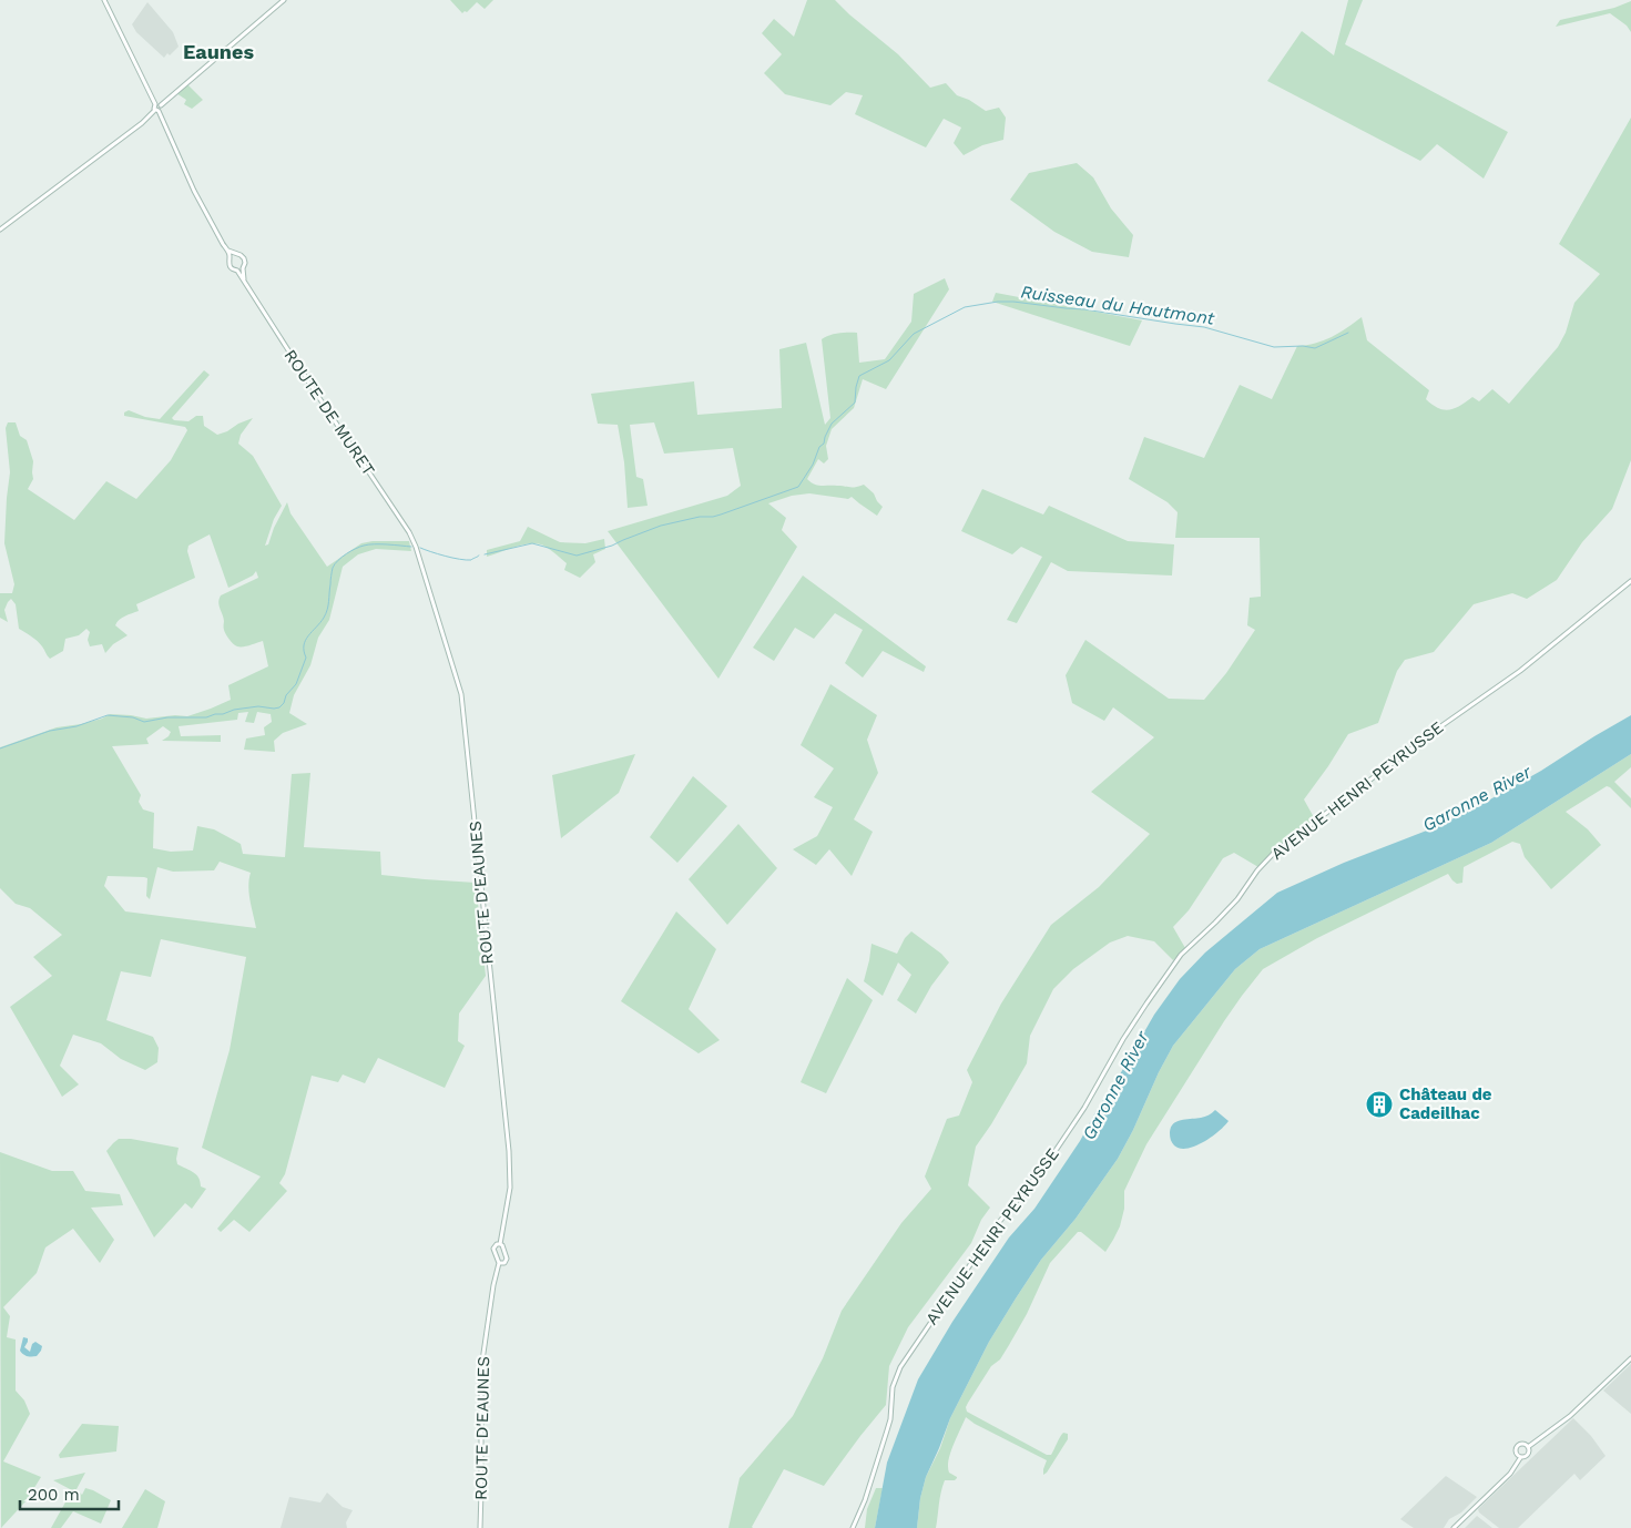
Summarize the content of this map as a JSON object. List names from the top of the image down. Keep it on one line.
{"streets":{"main road":["ROUTE DE MURET","AVENUE HENRI PEYRUSSE","ROUTE D'EAUNES"]},"crossings":[["ROUTE DE MURET","ROUTE D'EAUNES"]],"districts":["Eaunes"],"water":["Ruisseau du Hautmont","Garonne River"],"places":{"building":["Château de Cadeilhac"]},"scale_bar":"200 m"}
